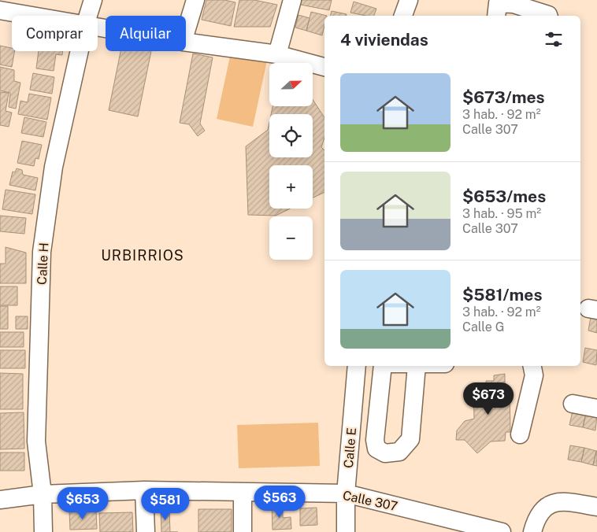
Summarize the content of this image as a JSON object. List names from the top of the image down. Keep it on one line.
{"streets":{"street":["Calle H","Calle E","Calle 307"]},"crossings":[["Calle H","Calle 307"],["Calle E","Calle 307"]],"districts":["URBIRRIOS"],"north":"right","page":{"chip":["Comprar","Alquilar"],"heading":"4 viviendas","map_buttons":["+","−"],"list":[{"name":"$673/mes","note":"3 hab. · 92 m² · Calle 307"},{"name":"$653/mes","note":"3 hab. · 95 m² · Calle 307"},{"name":"$581/mes","note":"3 hab. · 92 m² · Calle G"}],"price":["$673","$563","$653","$581"]}}
